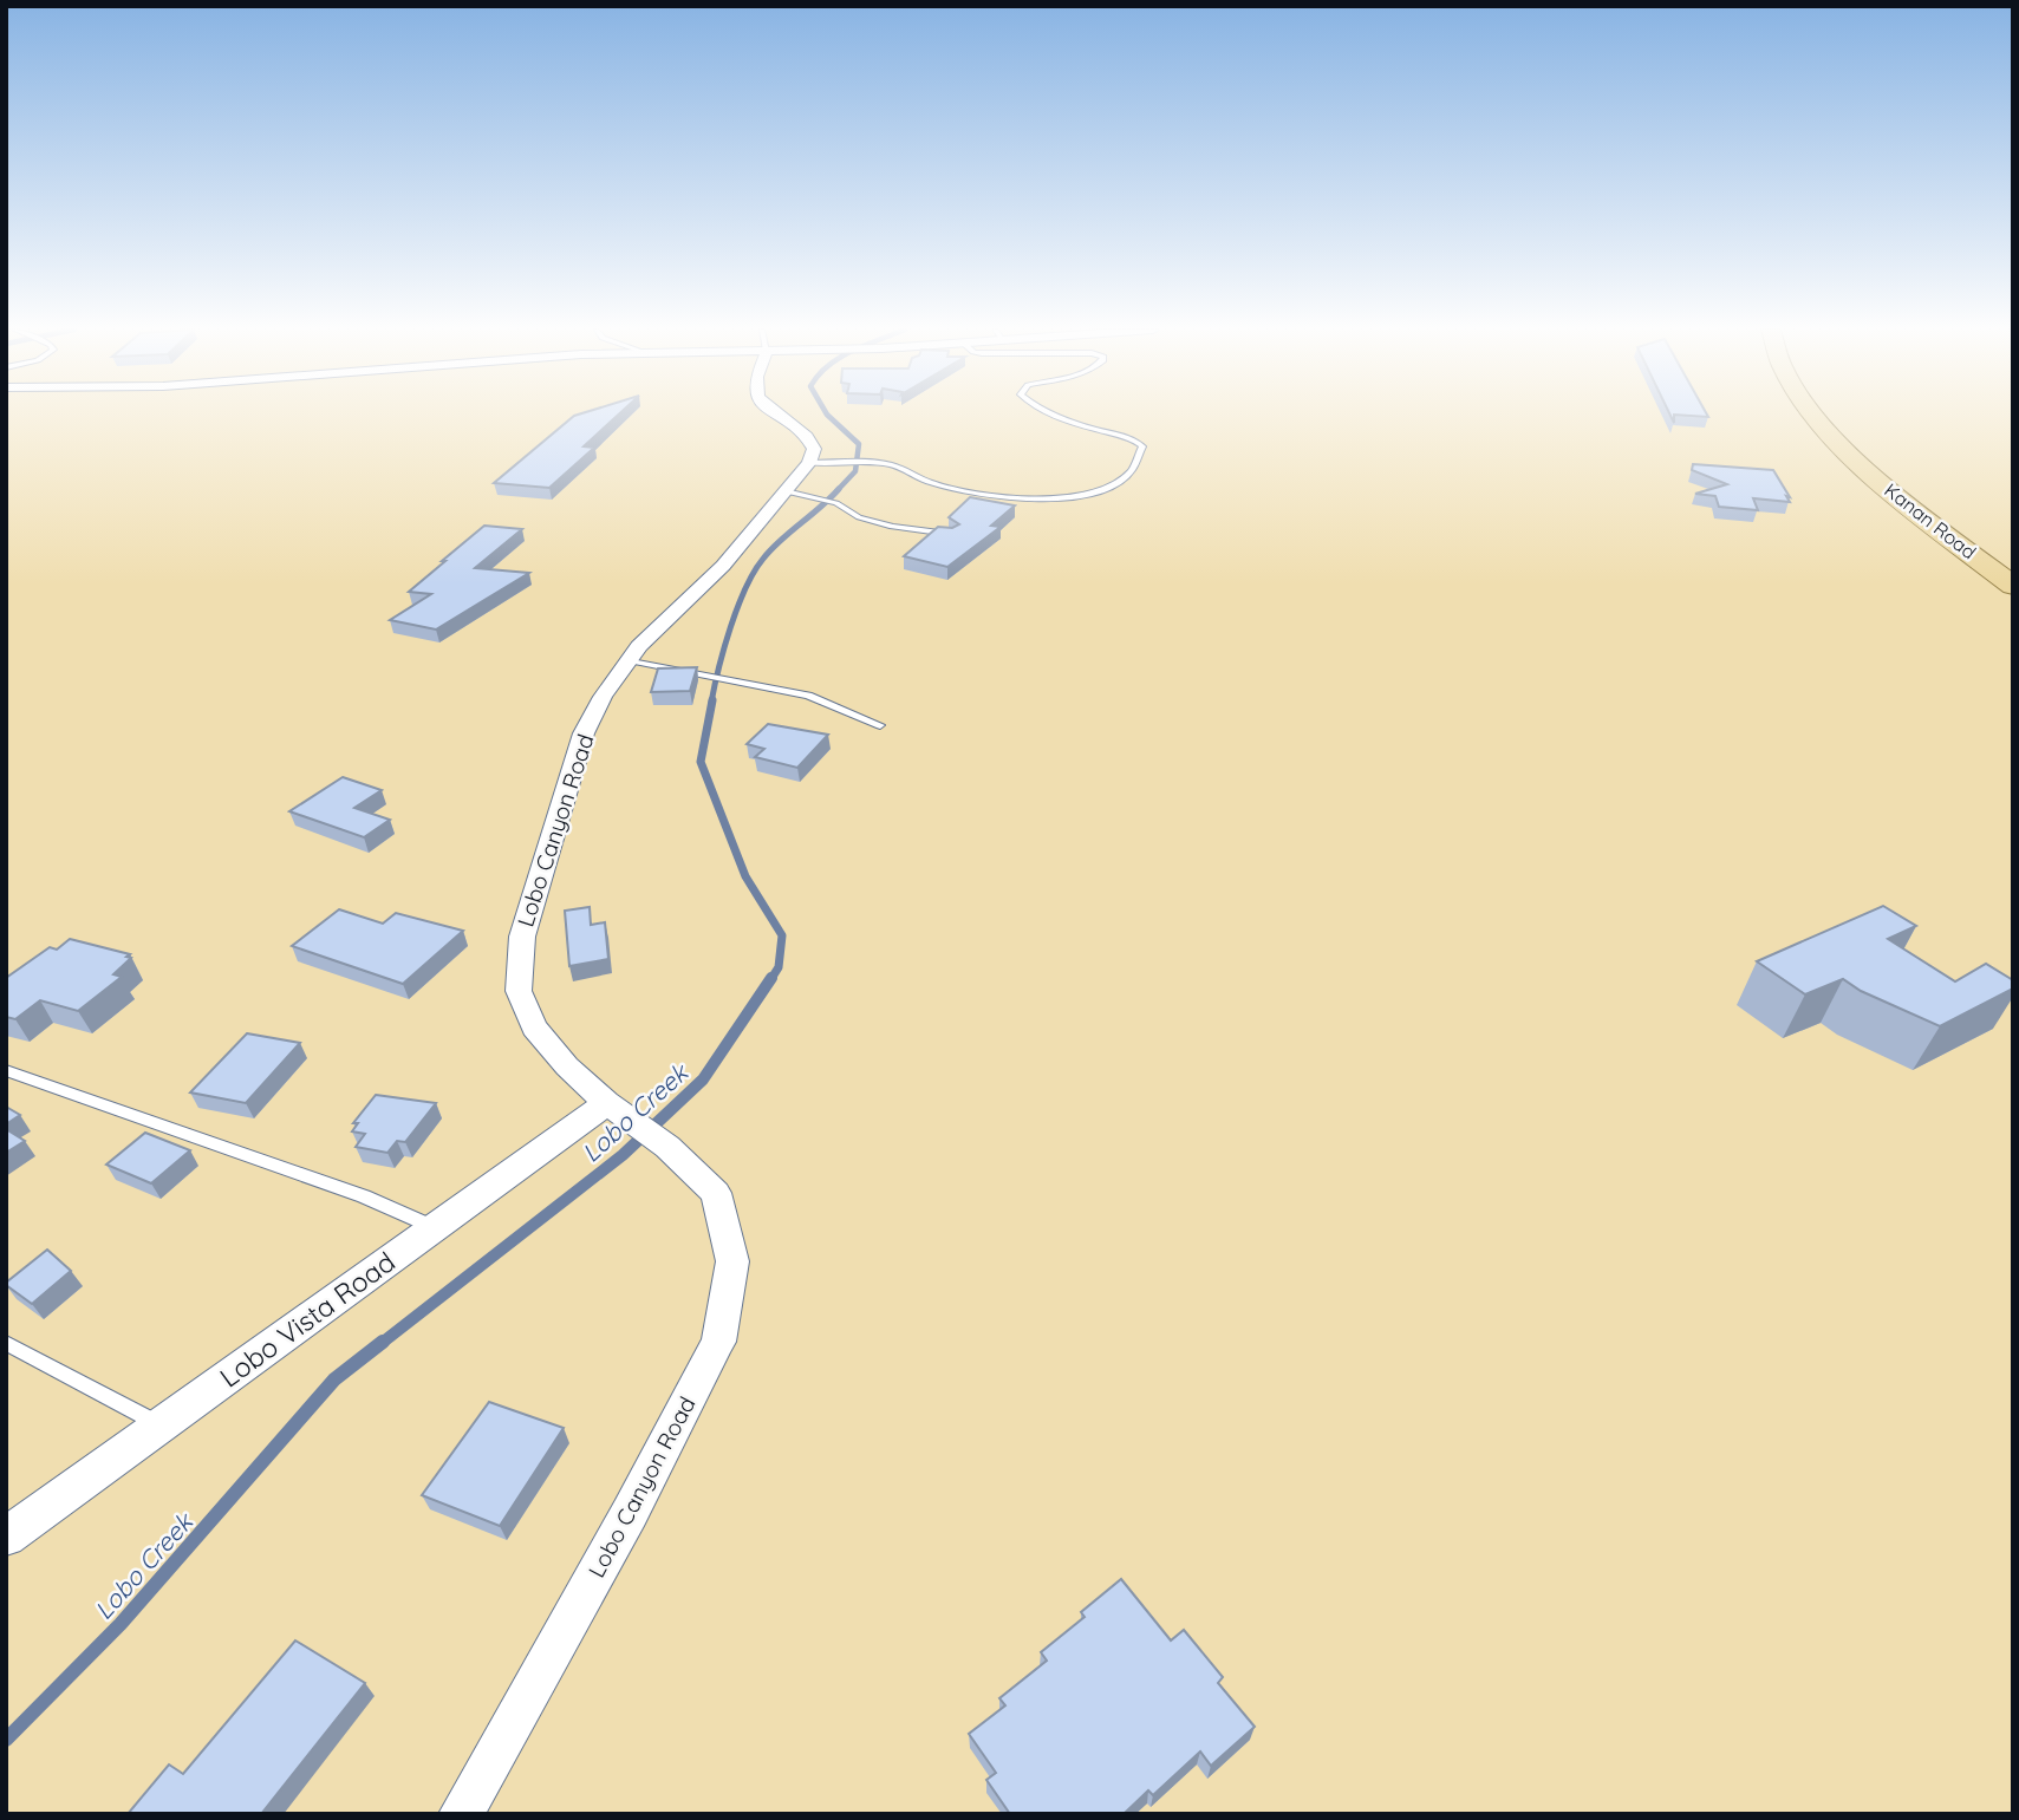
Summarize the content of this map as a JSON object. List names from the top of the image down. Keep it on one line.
{"streets":{"main road":["Kanan Road"],"street":["Lobo Canyon Road","Lobo Vista Road"]},"crossings":[["Lobo Canyon Road","Lobo Vista Road"]],"water":["Lobo Creek"]}
